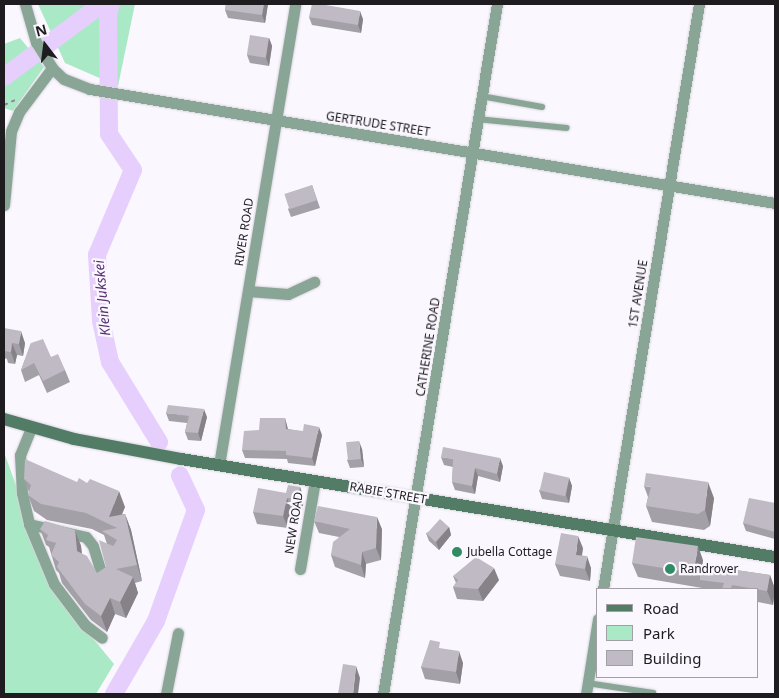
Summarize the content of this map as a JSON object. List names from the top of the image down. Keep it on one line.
{"streets":{"street":["GERTRUDE STREET","RIVER ROAD","1ST AVENUE","CATHERINE ROAD","RABIE STREET","NEW ROAD"]},"crossings":[["GERTRUDE STREET","RIVER ROAD"],["GERTRUDE STREET","1ST AVENUE"],["GERTRUDE STREET","CATHERINE ROAD"],["RIVER ROAD","RABIE STREET"],["1ST AVENUE","RABIE STREET"],["CATHERINE ROAD","RABIE STREET"],["RABIE STREET","NEW ROAD"]],"water":["Klein Jukskei"],"places":["Jubella Cottage","Randrover"],"legend":["Road","Park","Building"],"north":"top"}
